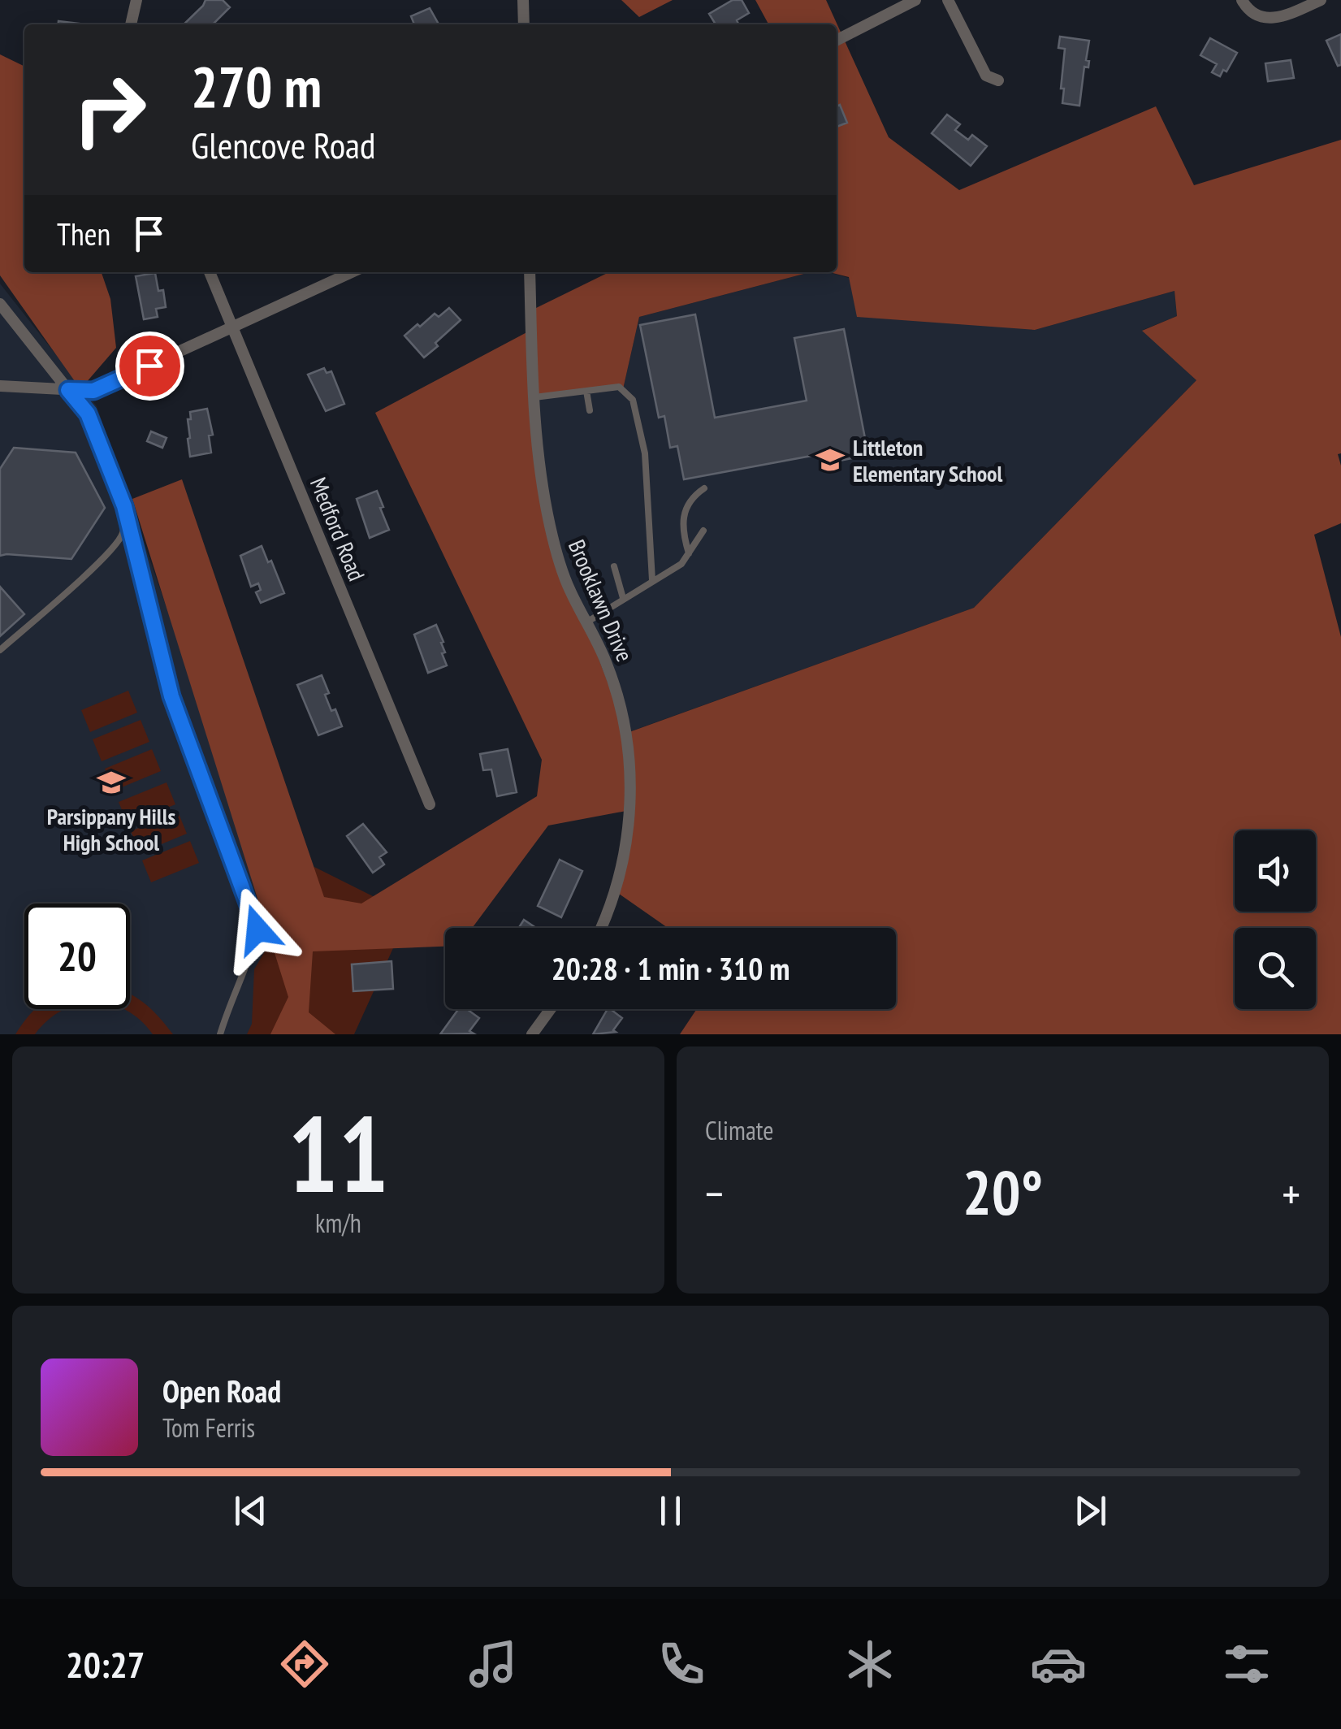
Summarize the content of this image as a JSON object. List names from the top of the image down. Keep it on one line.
{"streets":{"street":["Medford Road","Brooklawn Drive"]},"places":{"school or university":["Littleton Elementary School","Parsippany Hills High School"]},"page":{"turn":["270 m","Glencove Road"],"then":"Then","limit":"20","trip":"20:28 · 1 min · 310 m","tile":[["11","km/h"],"Climate"],"heat":["−","20°","+"],"song":["Open Road","Tom Ferris"],"tabs":"20:27"}}
